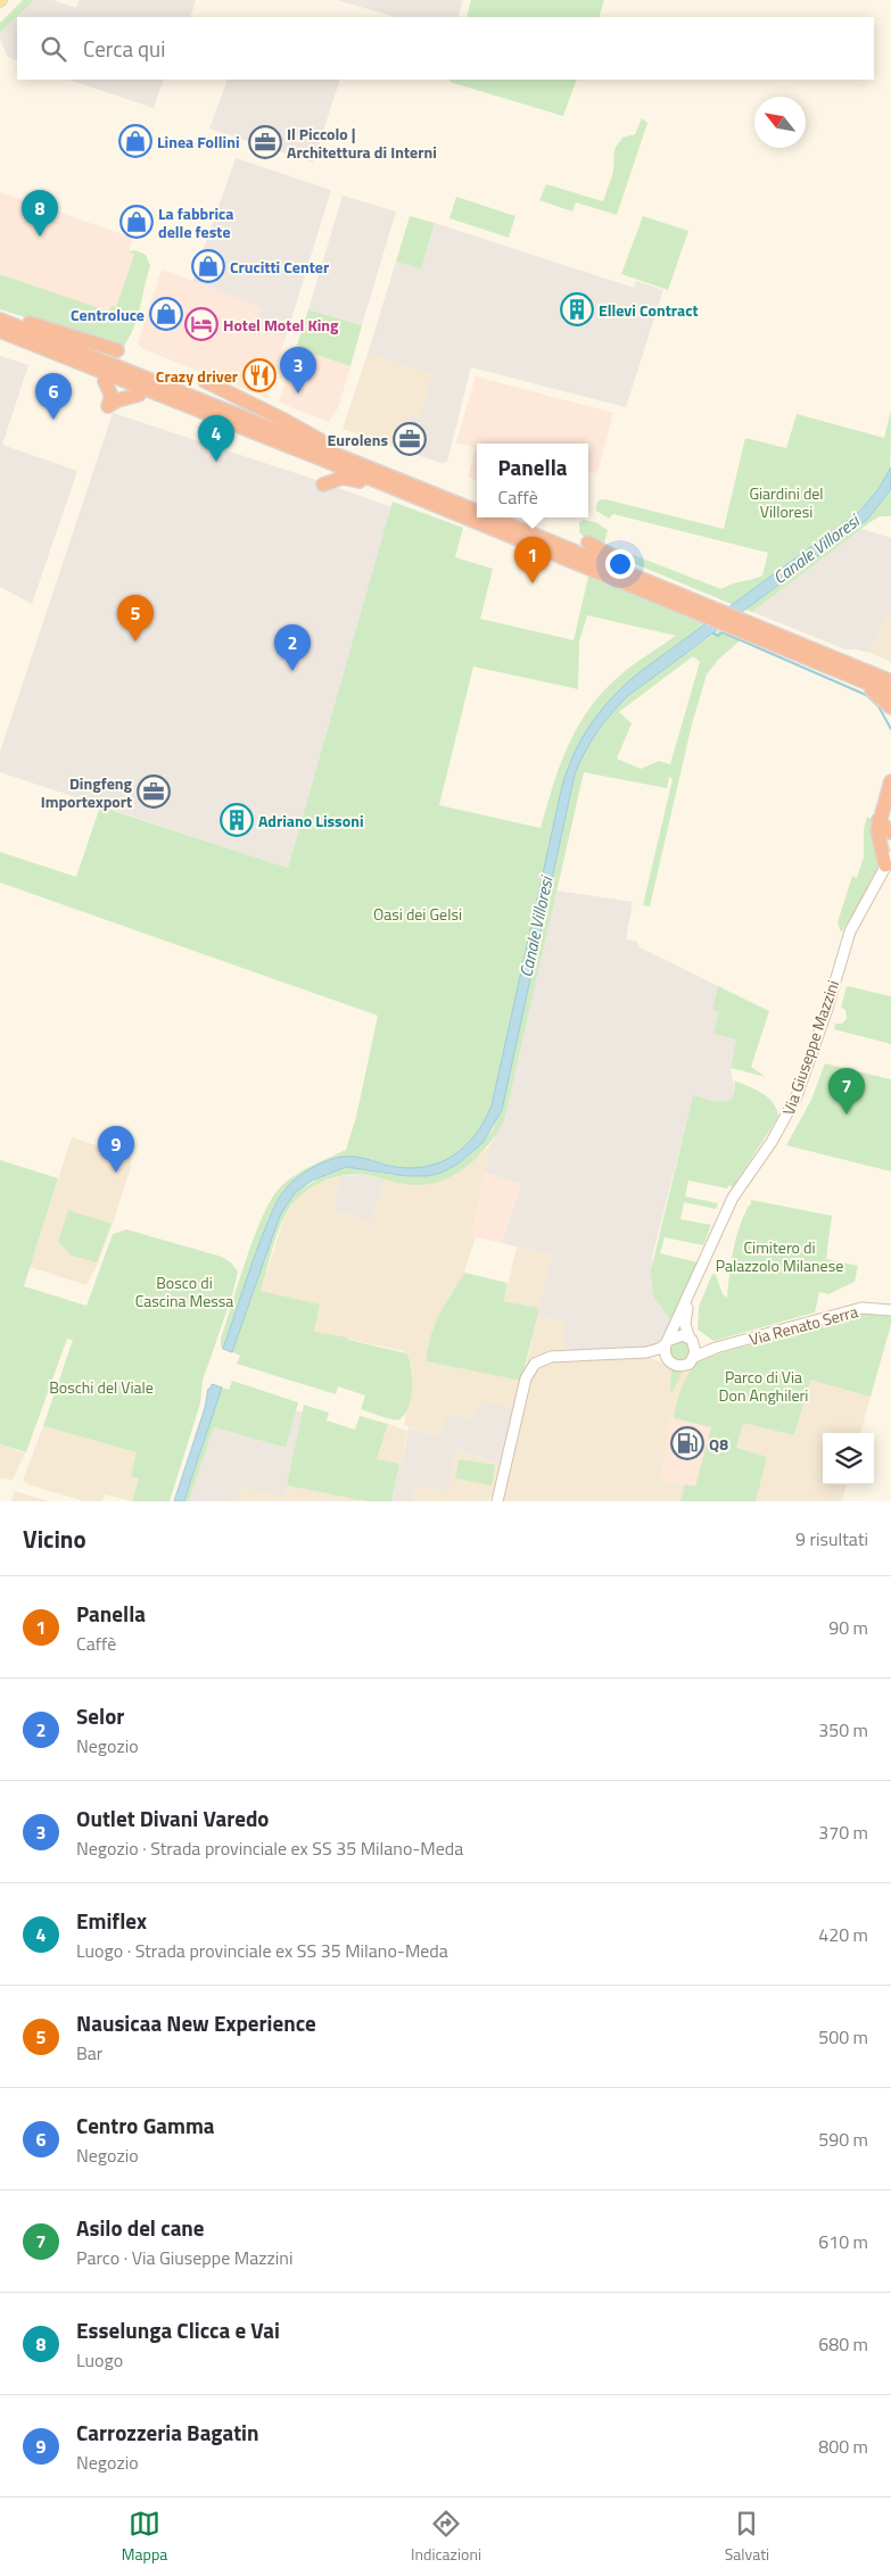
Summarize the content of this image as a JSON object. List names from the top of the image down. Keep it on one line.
{"streets":{"street":["Via Giuseppe Mazzini","Via Renato Serra"]},"crossings":[["Via Giuseppe Mazzini","Via Renato Serra"]],"water":["Canale Villoresi"],"parks":["Giardini del Villoresi","Oasi dei Gelsi","Cimitero di Palazzolo Milanese","Bosco di Cascina Messa","Parco di Via Don Anghileri","Boschi del Viale"],"places":{"shop":["Linea Follini","La fabbrica delle feste","Crucitti Center","Centroluce"],"office":["Il Piccolo | Architettura di Interni","Eurolens","Dingfeng Importexport"],"building":["Ellevi Contract","Adriano Lissoni"],"hotel":["Hotel Motel King"],"restaurant":["Crazy driver"],"fuel station":["Q8"]},"north":"top left","page":{"search":"Cerca qui","pins":["8","3","6","4","1","5","2","7","9"],"popup":["Panella","Caffè"],"heading":["Vicino","9 risultati"],"list":[{"mark":"1","name":"Panella","note":"Caffè","value":"90 m"},{"mark":"2","name":"Selor","note":"Negozio","value":"350 m"},{"mark":"3","name":"Outlet Divani Varedo","note":"Negozio · Strada provinciale ex SS 35 Milano-Meda","value":"370 m"},{"mark":"4","name":"Emiflex","note":"Luogo · Strada provinciale ex SS 35 Milano-Meda","value":"420 m"},{"mark":"5","name":"Nausicaa New Experience","note":"Bar","value":"500 m"},{"mark":"6","name":"Centro Gamma","note":"Negozio","value":"590 m"},{"mark":"7","name":"Asilo del cane","note":"Parco · Via Giuseppe Mazzini","value":"610 m"},{"mark":"8","name":"Esselunga Clicca e Vai","note":"Luogo","value":"680 m"},{"mark":"9","name":"Carrozzeria Bagatin","note":"Negozio","value":"800 m"}],"nav":["Mappa","Indicazioni","Salvati"]}}
